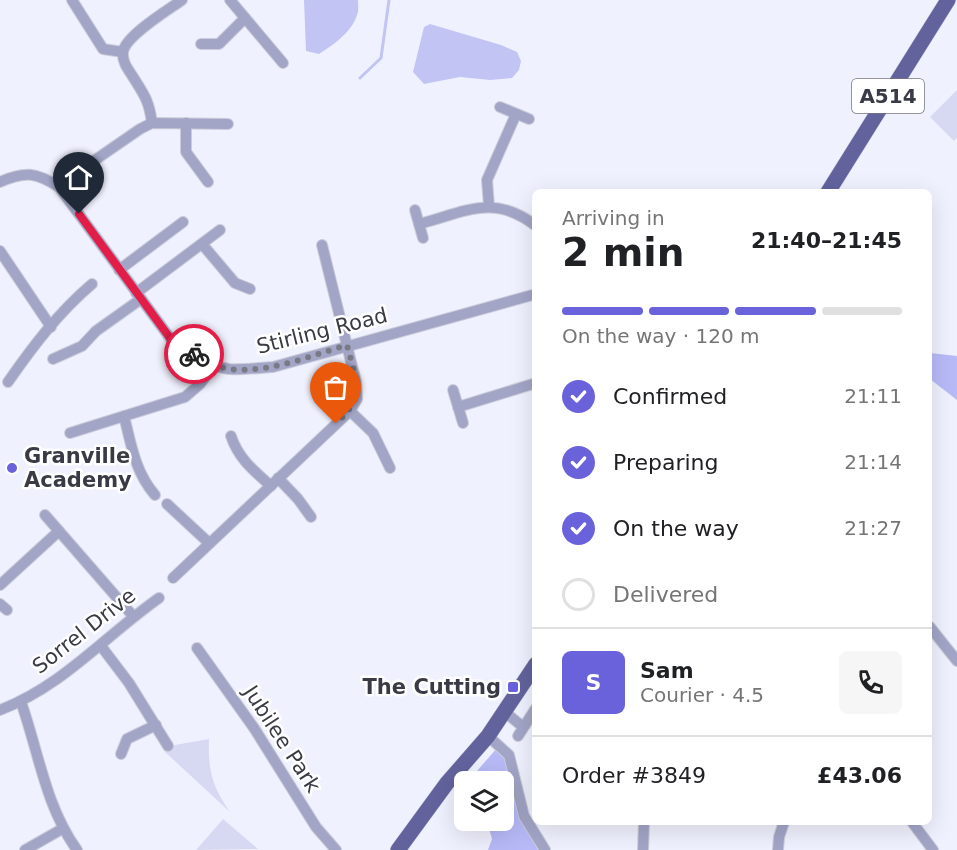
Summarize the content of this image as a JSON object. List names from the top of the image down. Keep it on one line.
{"streets":{"main road":["A514"],"street":["Stirling Road","Sorrel Drive","Jubilee Park"]},"places":{"other":["Granville Academy"],"transit":["The Cutting"]},"page":{"heading":["2 min","Arriving in","21:40–21:45"],"panel":["Sam","Courier · 4.5","Order #3849","£43.06"],"bar":"On the way · 120 m","list":[["Confirmed","21:11"],["Preparing","21:14"],["On the way","21:27"],"Delivered"],"round":"S"}}
